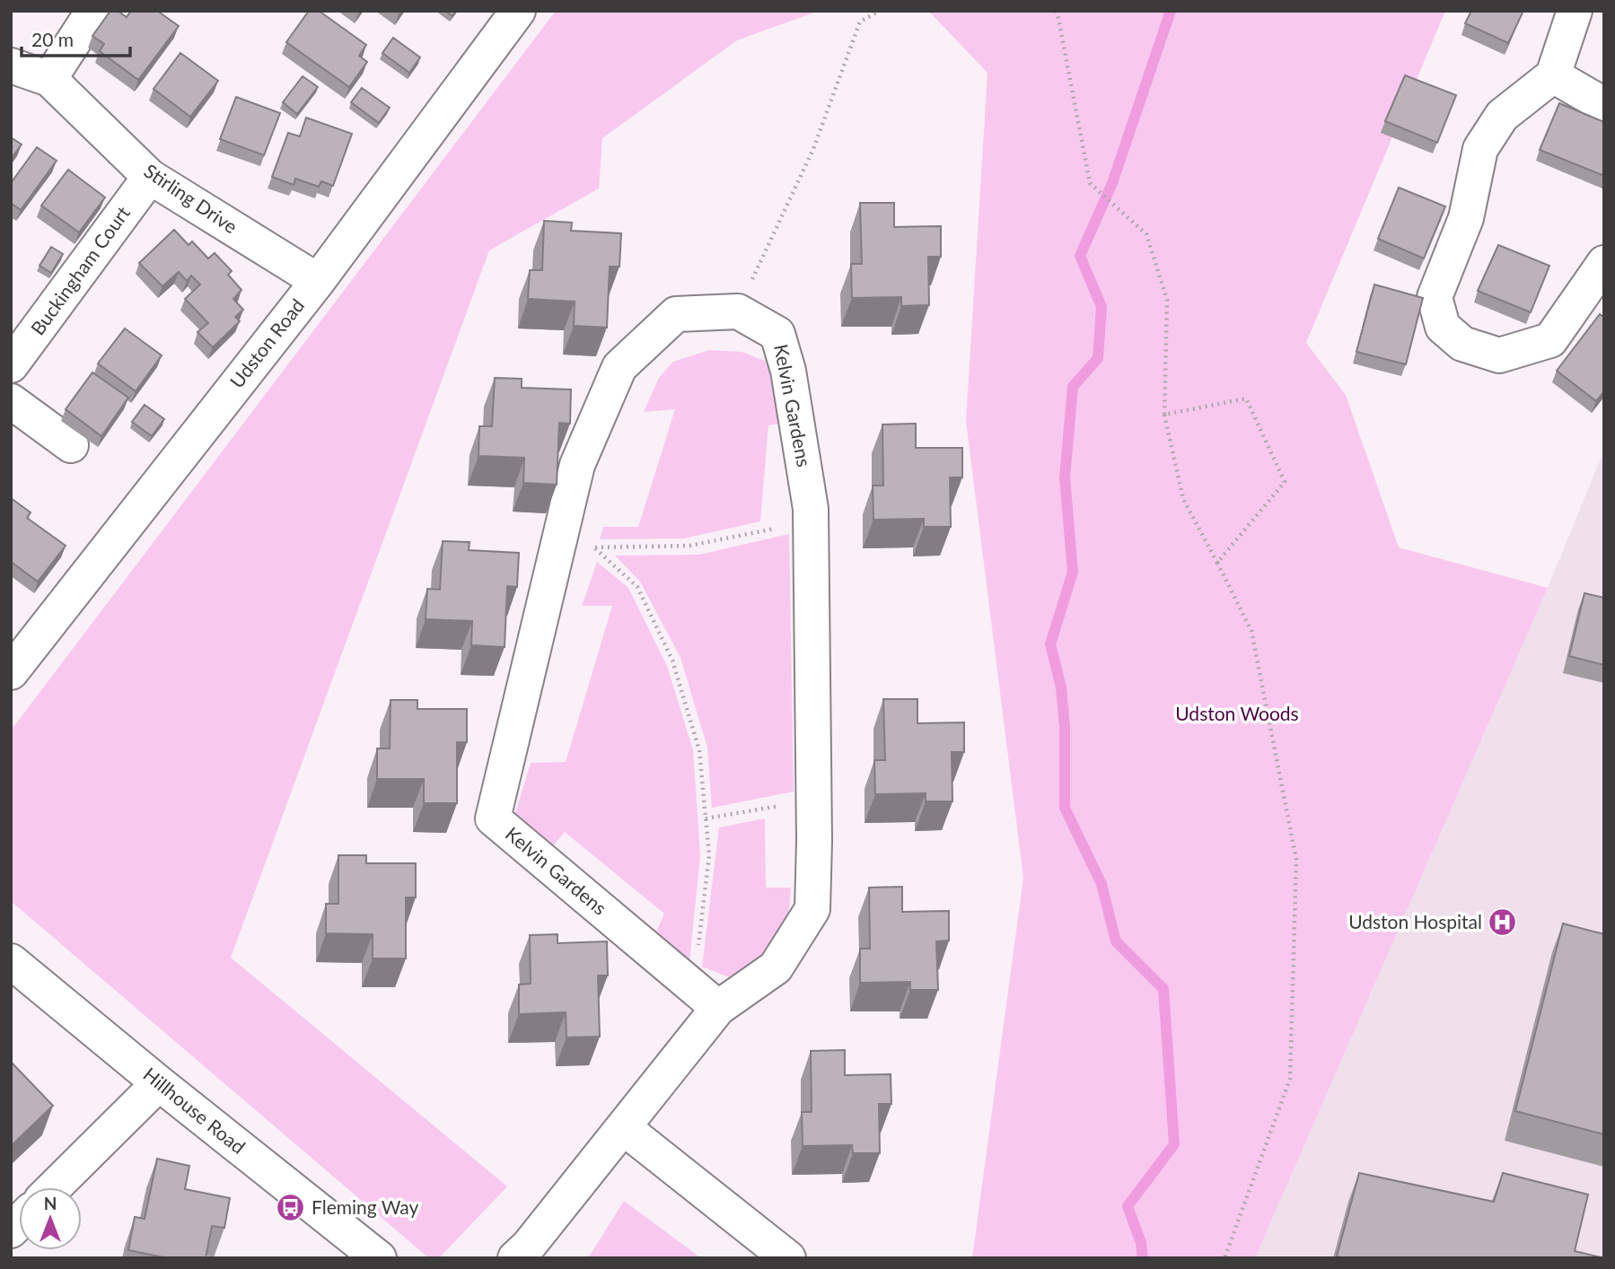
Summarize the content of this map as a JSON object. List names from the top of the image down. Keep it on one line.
{"streets":{"street":["Stirling Drive","Buckingham Court","Udston Road","Kelvin Gardens","Hillhouse Road"]},"crossings":[["Stirling Drive","Buckingham Court"],["Stirling Drive","Udston Road"]],"parks":["Udston Woods"],"places":{"hospital":["Udston Hospital"],"bus stop":["Fleming Way"]},"scale_bar":"20 m","north":"top"}
